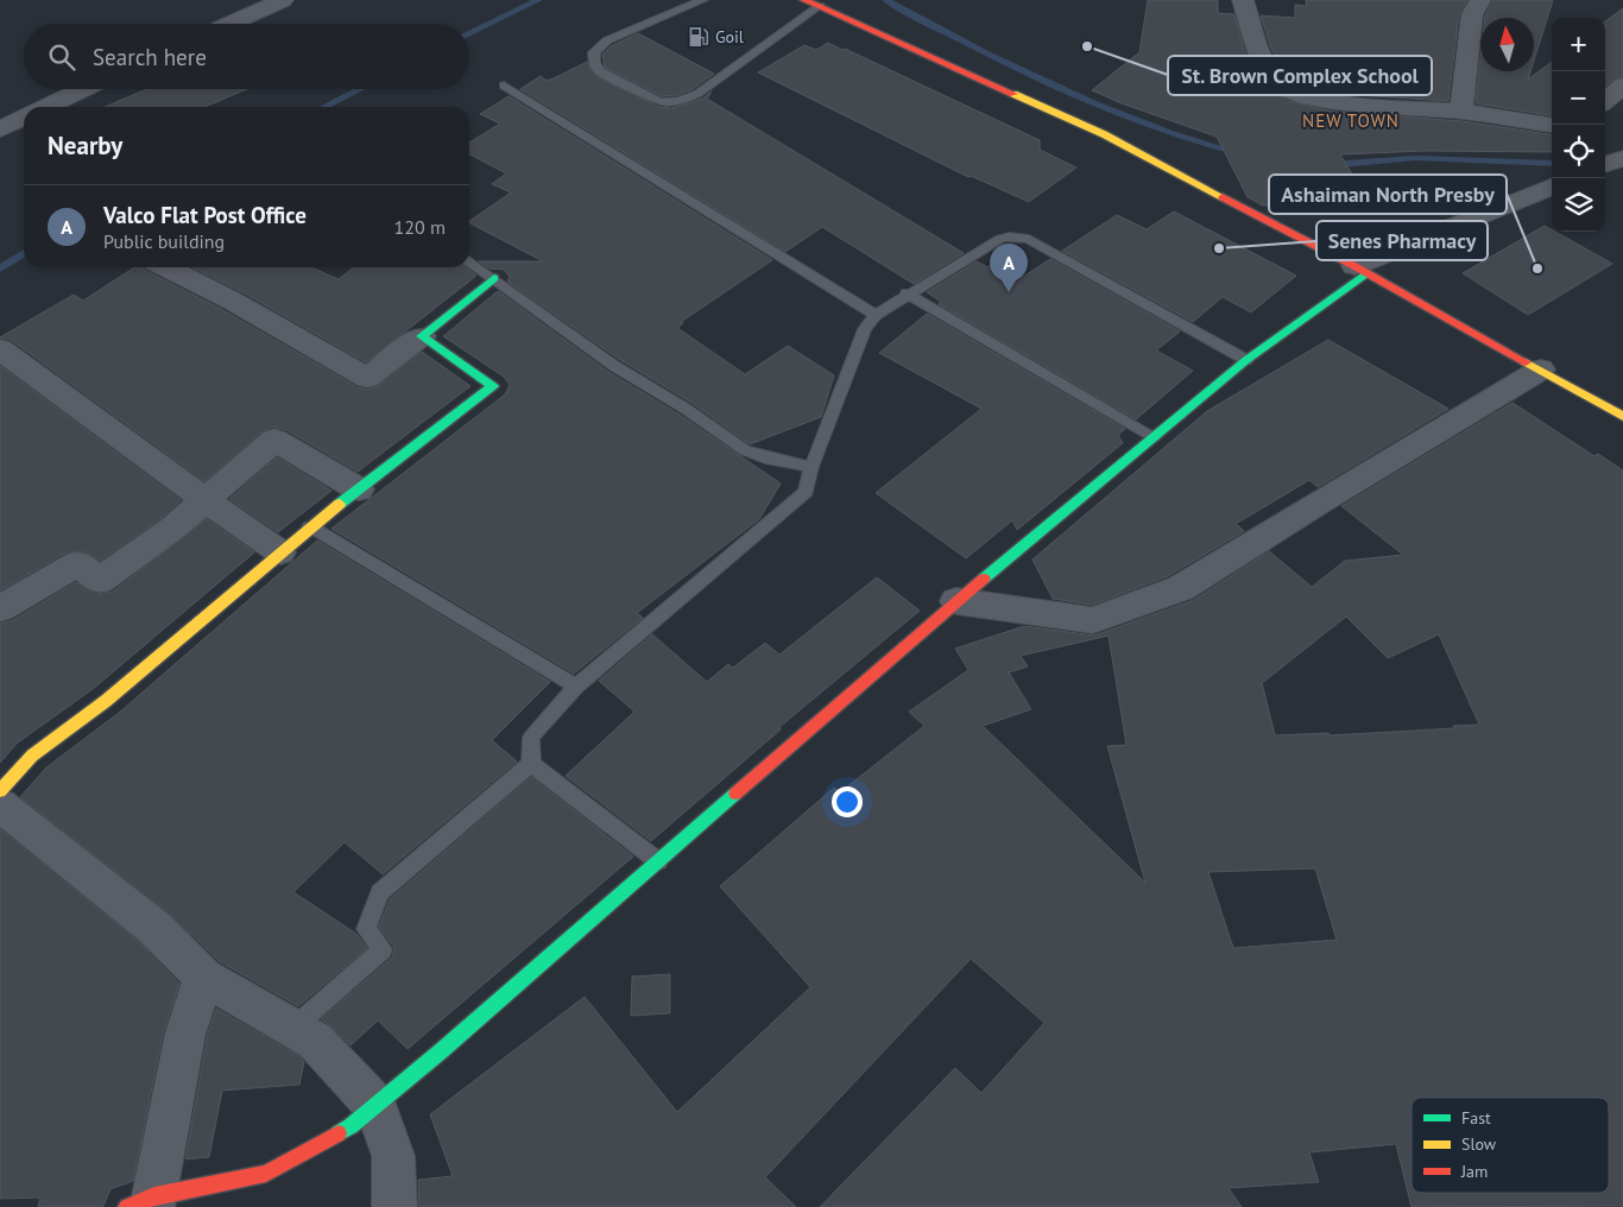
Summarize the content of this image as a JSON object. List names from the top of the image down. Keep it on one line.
{"districts":["NEW TOWN"],"places":{"fuel station":["Goil"],"other":["St. Brown Complex School","Senes Pharmacy","Ashaiman North Presby"]},"legend":["Fast","Slow","Jam"],"north":"top","page":{"map_buttons":["+","−"],"search":"Search here","heading":"Nearby","list":[{"mark":"A","name":"Valco Flat Post Office","note":"Public building","value":"120 m"}],"pins":"A"}}
